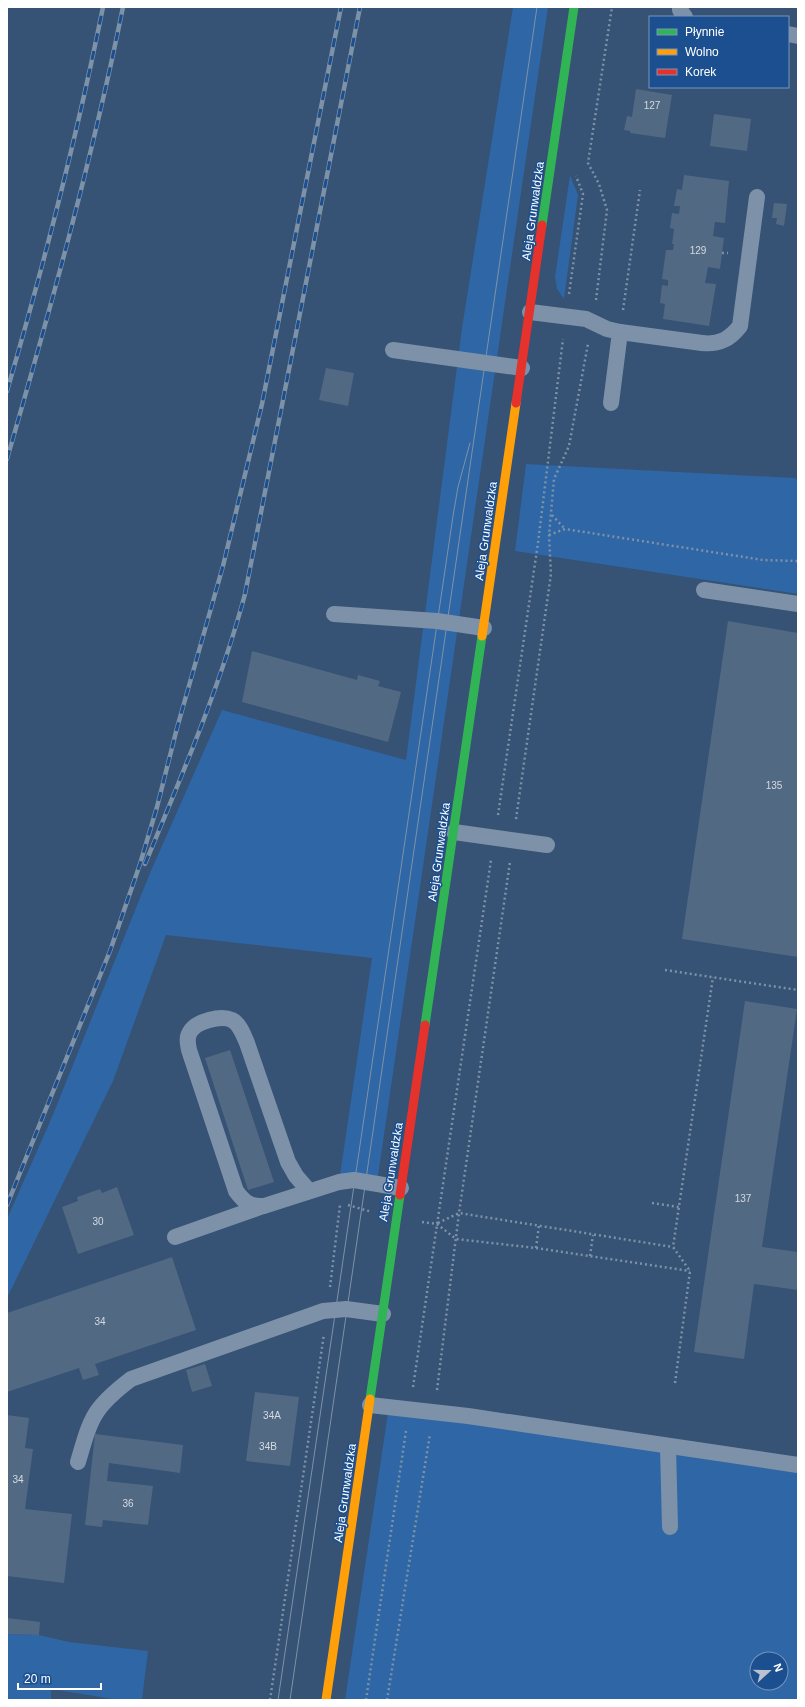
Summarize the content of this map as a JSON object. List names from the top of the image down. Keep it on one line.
{"streets":{"main road":["Aleja Grunwaldzka"]},"house_numbers":["127","129","135","137","30","34","34A","34B","34","36"],"legend":["Płynnie","Wolno","Korek"],"scale_bar":"20 m","north":"right"}
